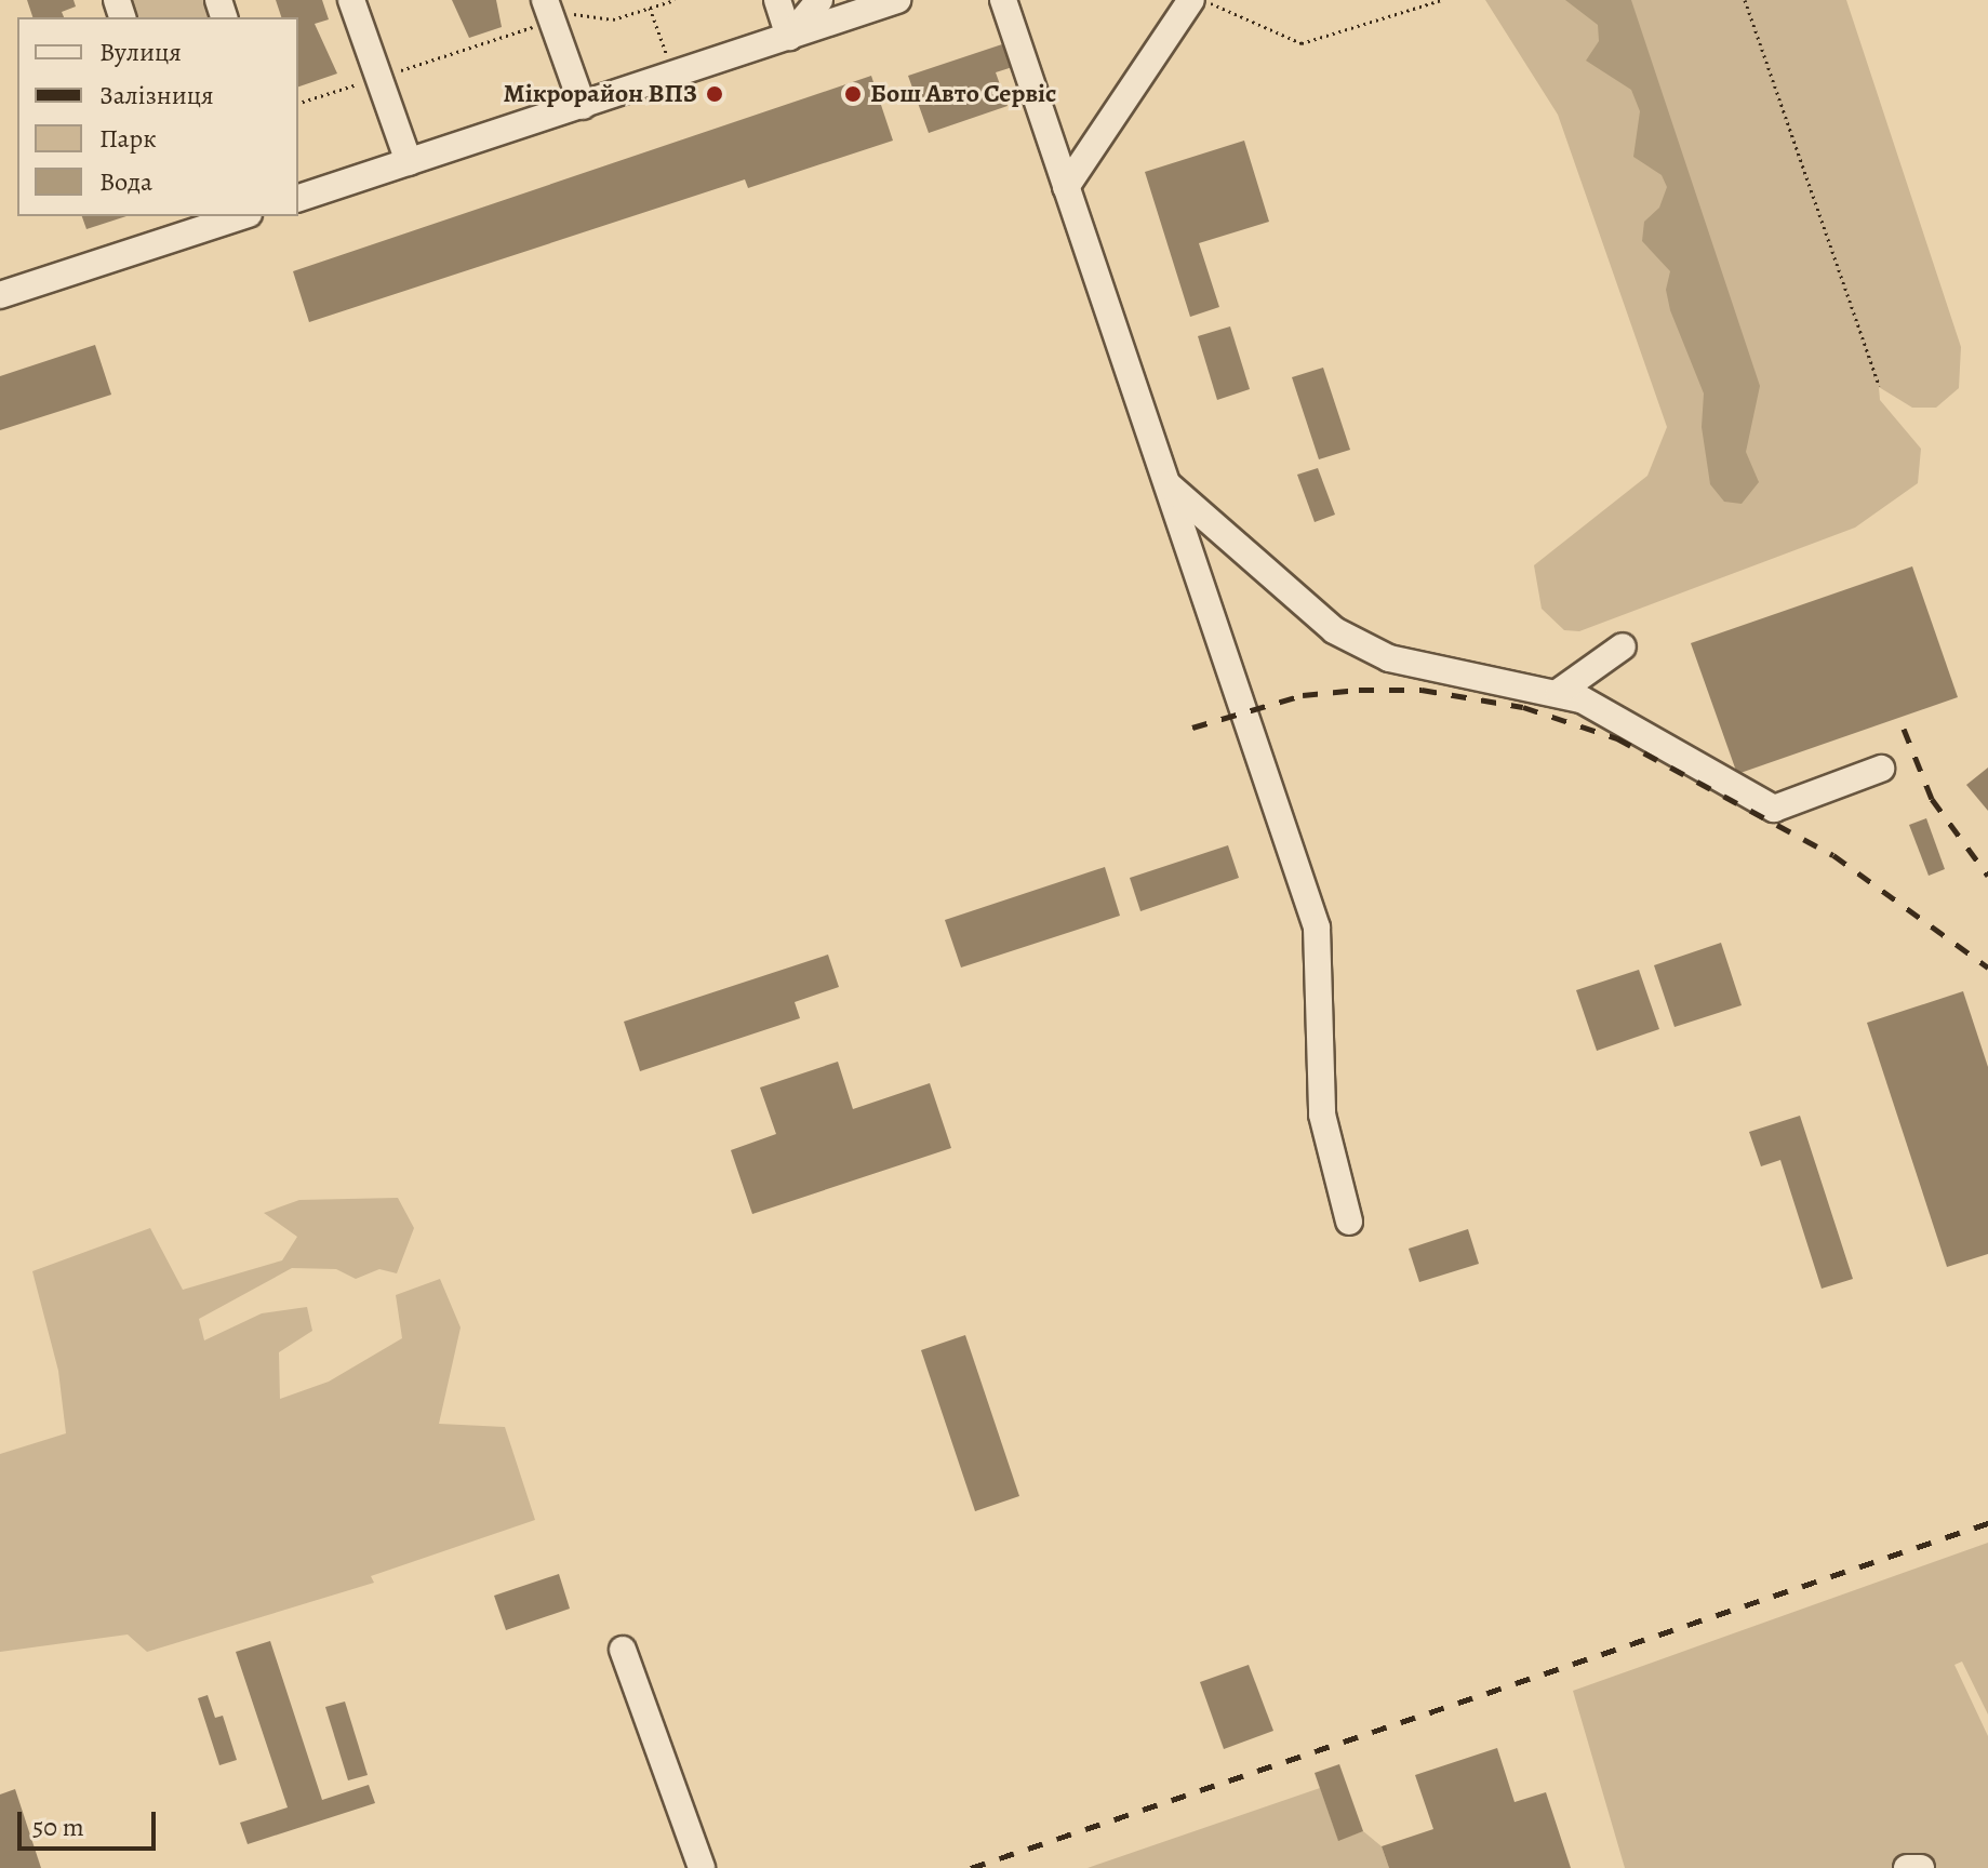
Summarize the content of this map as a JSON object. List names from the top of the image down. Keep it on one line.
{"places":["Мікрорайон ВПЗ","Бош Авто Сервіс"],"legend":["Вулиця","Залізниця","Парк","Вода"],"scale_bar":"50 m"}
